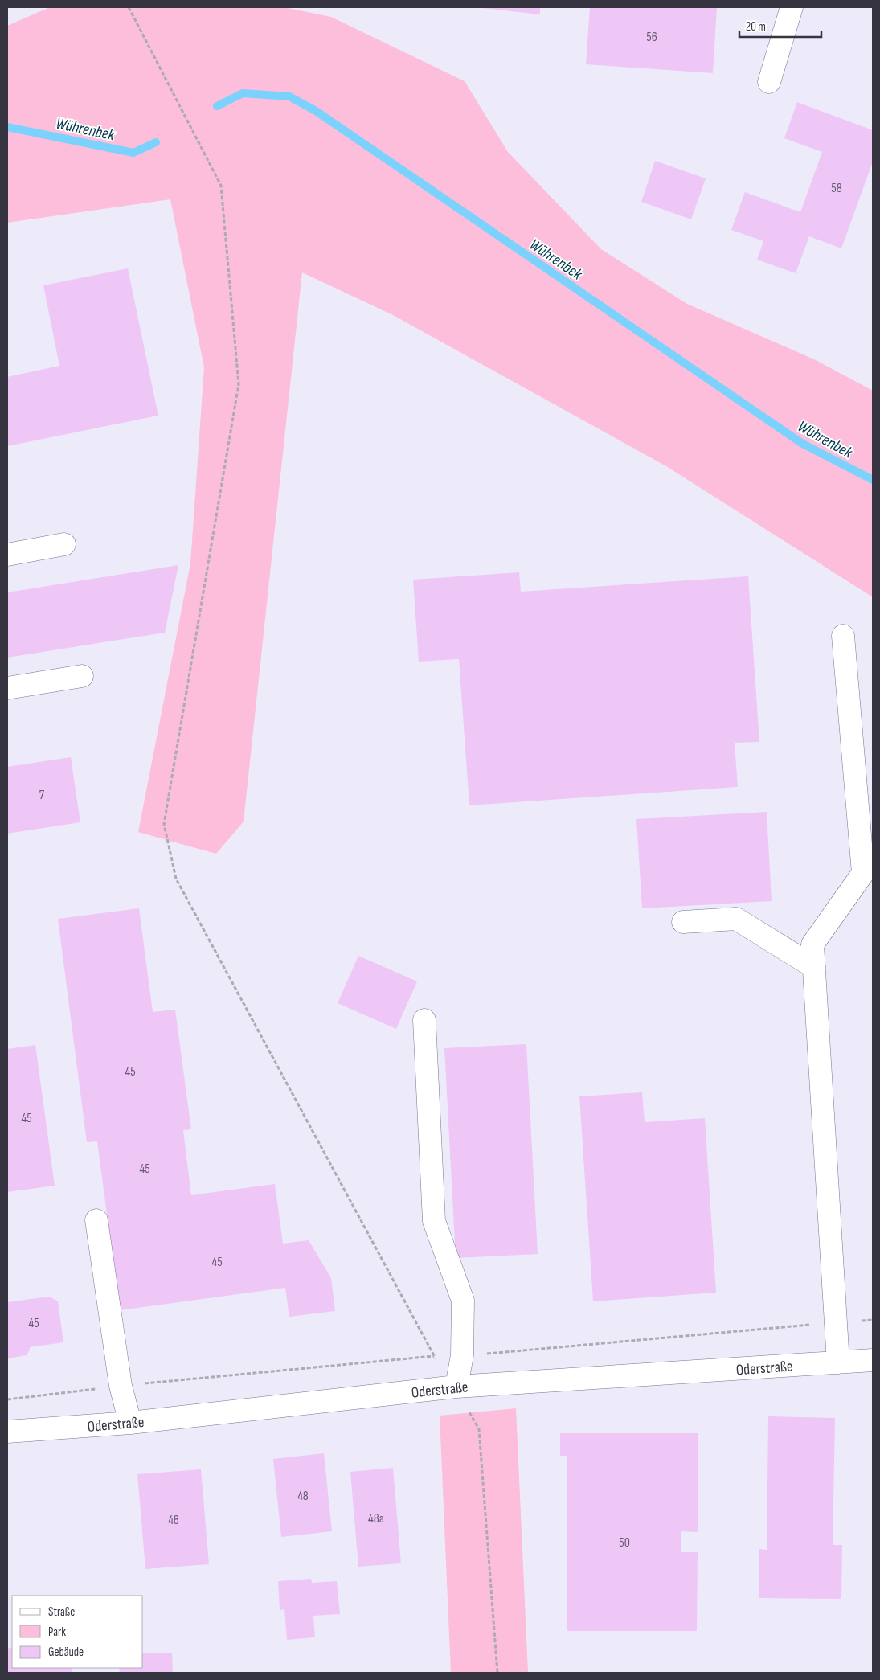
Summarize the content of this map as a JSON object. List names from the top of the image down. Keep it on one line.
{"streets":{"street":["Oderstraße"]},"water":["Wührenbek"],"house_numbers":["56","58","7","45","45","45","45","45","48","48a","46","50"],"legend":["Straße","Park","Gebäude"],"scale_bar":"20 m"}
